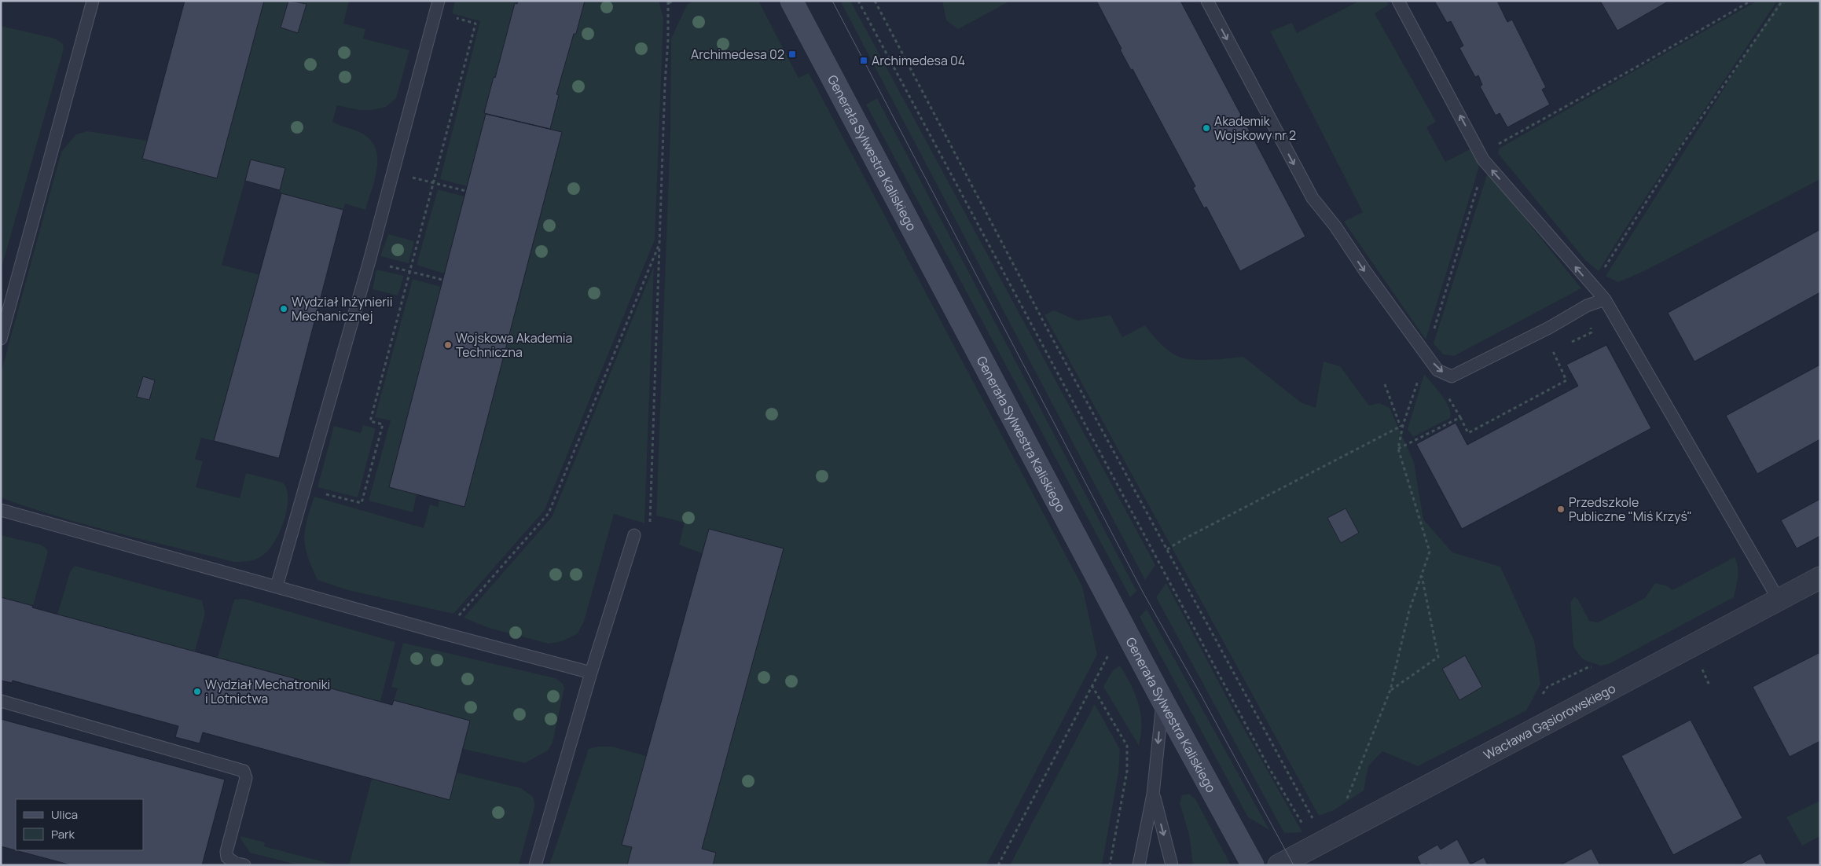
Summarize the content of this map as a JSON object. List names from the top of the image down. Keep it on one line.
{"streets":{"street":["Generała Sylwestra Kaliskiego","Wacława Gąsiorowskiego"]},"places":{"transit":["Archimedesa 02","Archimedesa 04"],"other":["Akademik Wojskowy nr 2","Wydział Inżynierii Mechanicznej","Wojskowa Akademia Techniczna","Przedszkole Publiczne \"Miś Krzyś\"","Wydział Mechatroniki i Lotnictwa"]},"legend":["Ulica","Park"]}
